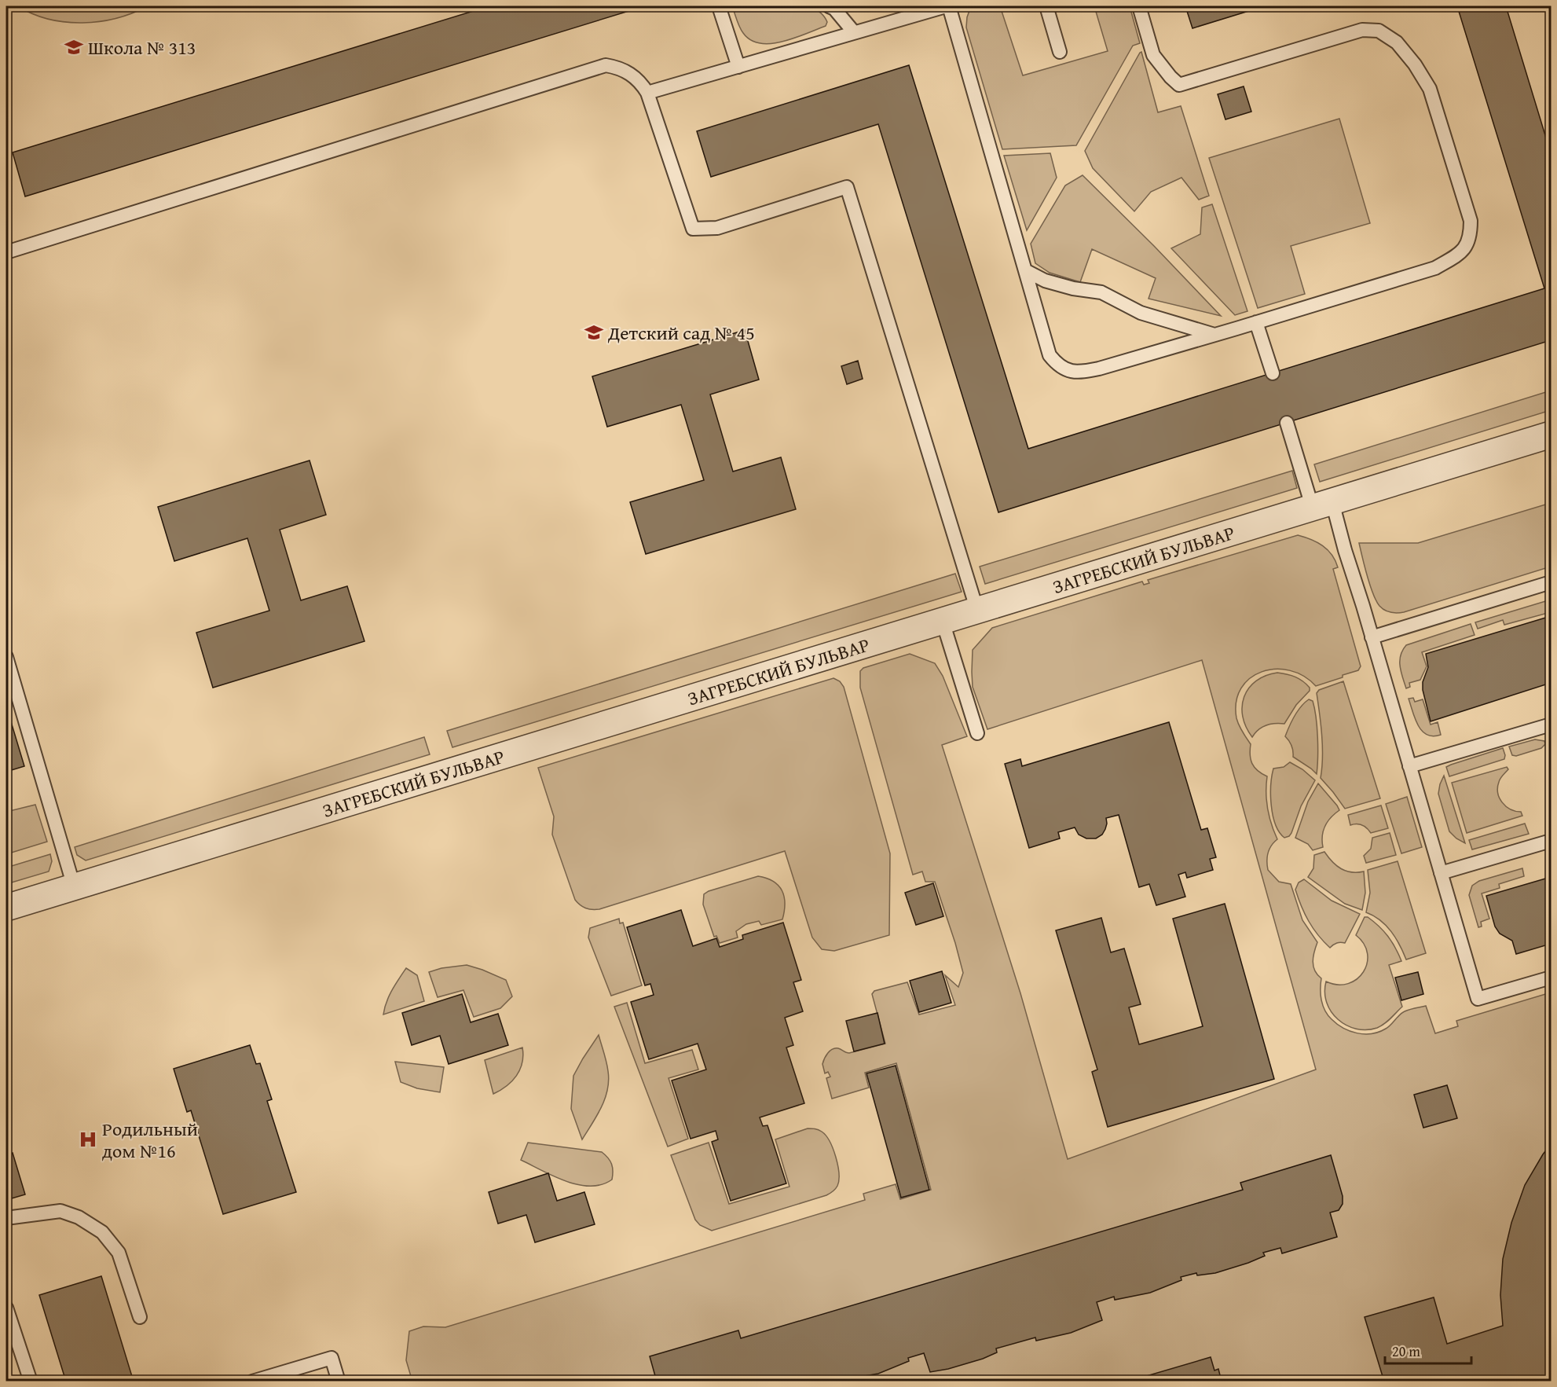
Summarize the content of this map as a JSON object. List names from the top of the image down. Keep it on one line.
{"streets":{"street":["ЗАГРЕБСКИЙ БУЛЬВАР"]},"places":{"school or university":["Школа № 313","Детский сад № 45"],"hospital":["Родильный дом №16"]},"scale_bar":"20 m"}
